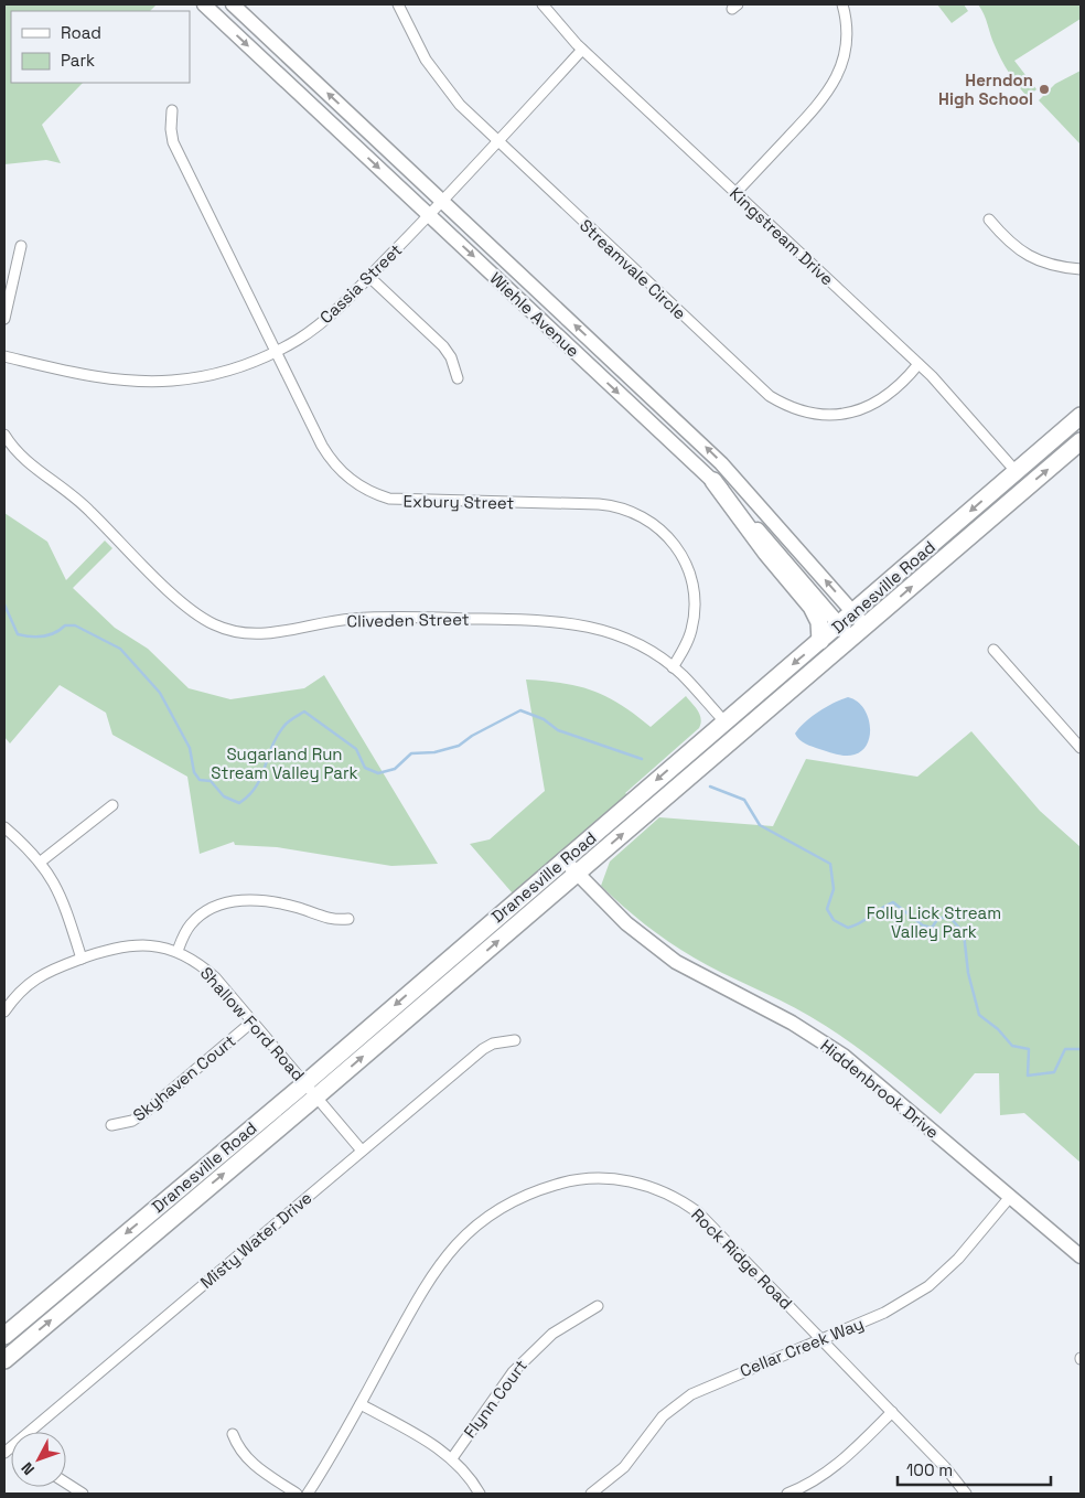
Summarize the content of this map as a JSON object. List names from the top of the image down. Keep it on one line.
{"streets":{"main road":["Wiehle Avenue","Dranesville Road","Hiddenbrook Drive"],"street":["Kingstream Drive","Streamvale Circle","Cassia Street","Exbury Street","Cliveden Street","Shallow Ford Road","Skyhaven Court","Misty Water Drive","Rock Ridge Road","Cellar Creek Way","Flynn Court"]},"crossings":[["Kingstream Drive","Streamvale Circle"],["Kingstream Drive","Cassia Street"],["Kingstream Drive","Dranesville Road"],["Streamvale Circle","Cassia Street"],["Cassia Street","Wiehle Avenue"],["Cassia Street","Exbury Street"],["Wiehle Avenue","Dranesville Road"],["Exbury Street","Cliveden Street"],["Dranesville Road","Cliveden Street"],["Dranesville Road","Shallow Ford Road"],["Dranesville Road","Hiddenbrook Drive"],["Shallow Ford Road","Skyhaven Court"],["Shallow Ford Road","Misty Water Drive"],["Hiddenbrook Drive","Cellar Creek Way"],["Rock Ridge Road","Cellar Creek Way"]],"parks":["Sugarland Run Stream Valley Park","Folly Lick Stream Valley Park"],"places":["Herndon High School"],"legend":["Road","Park"],"scale_bar":"100 m","north":"bottom left"}
